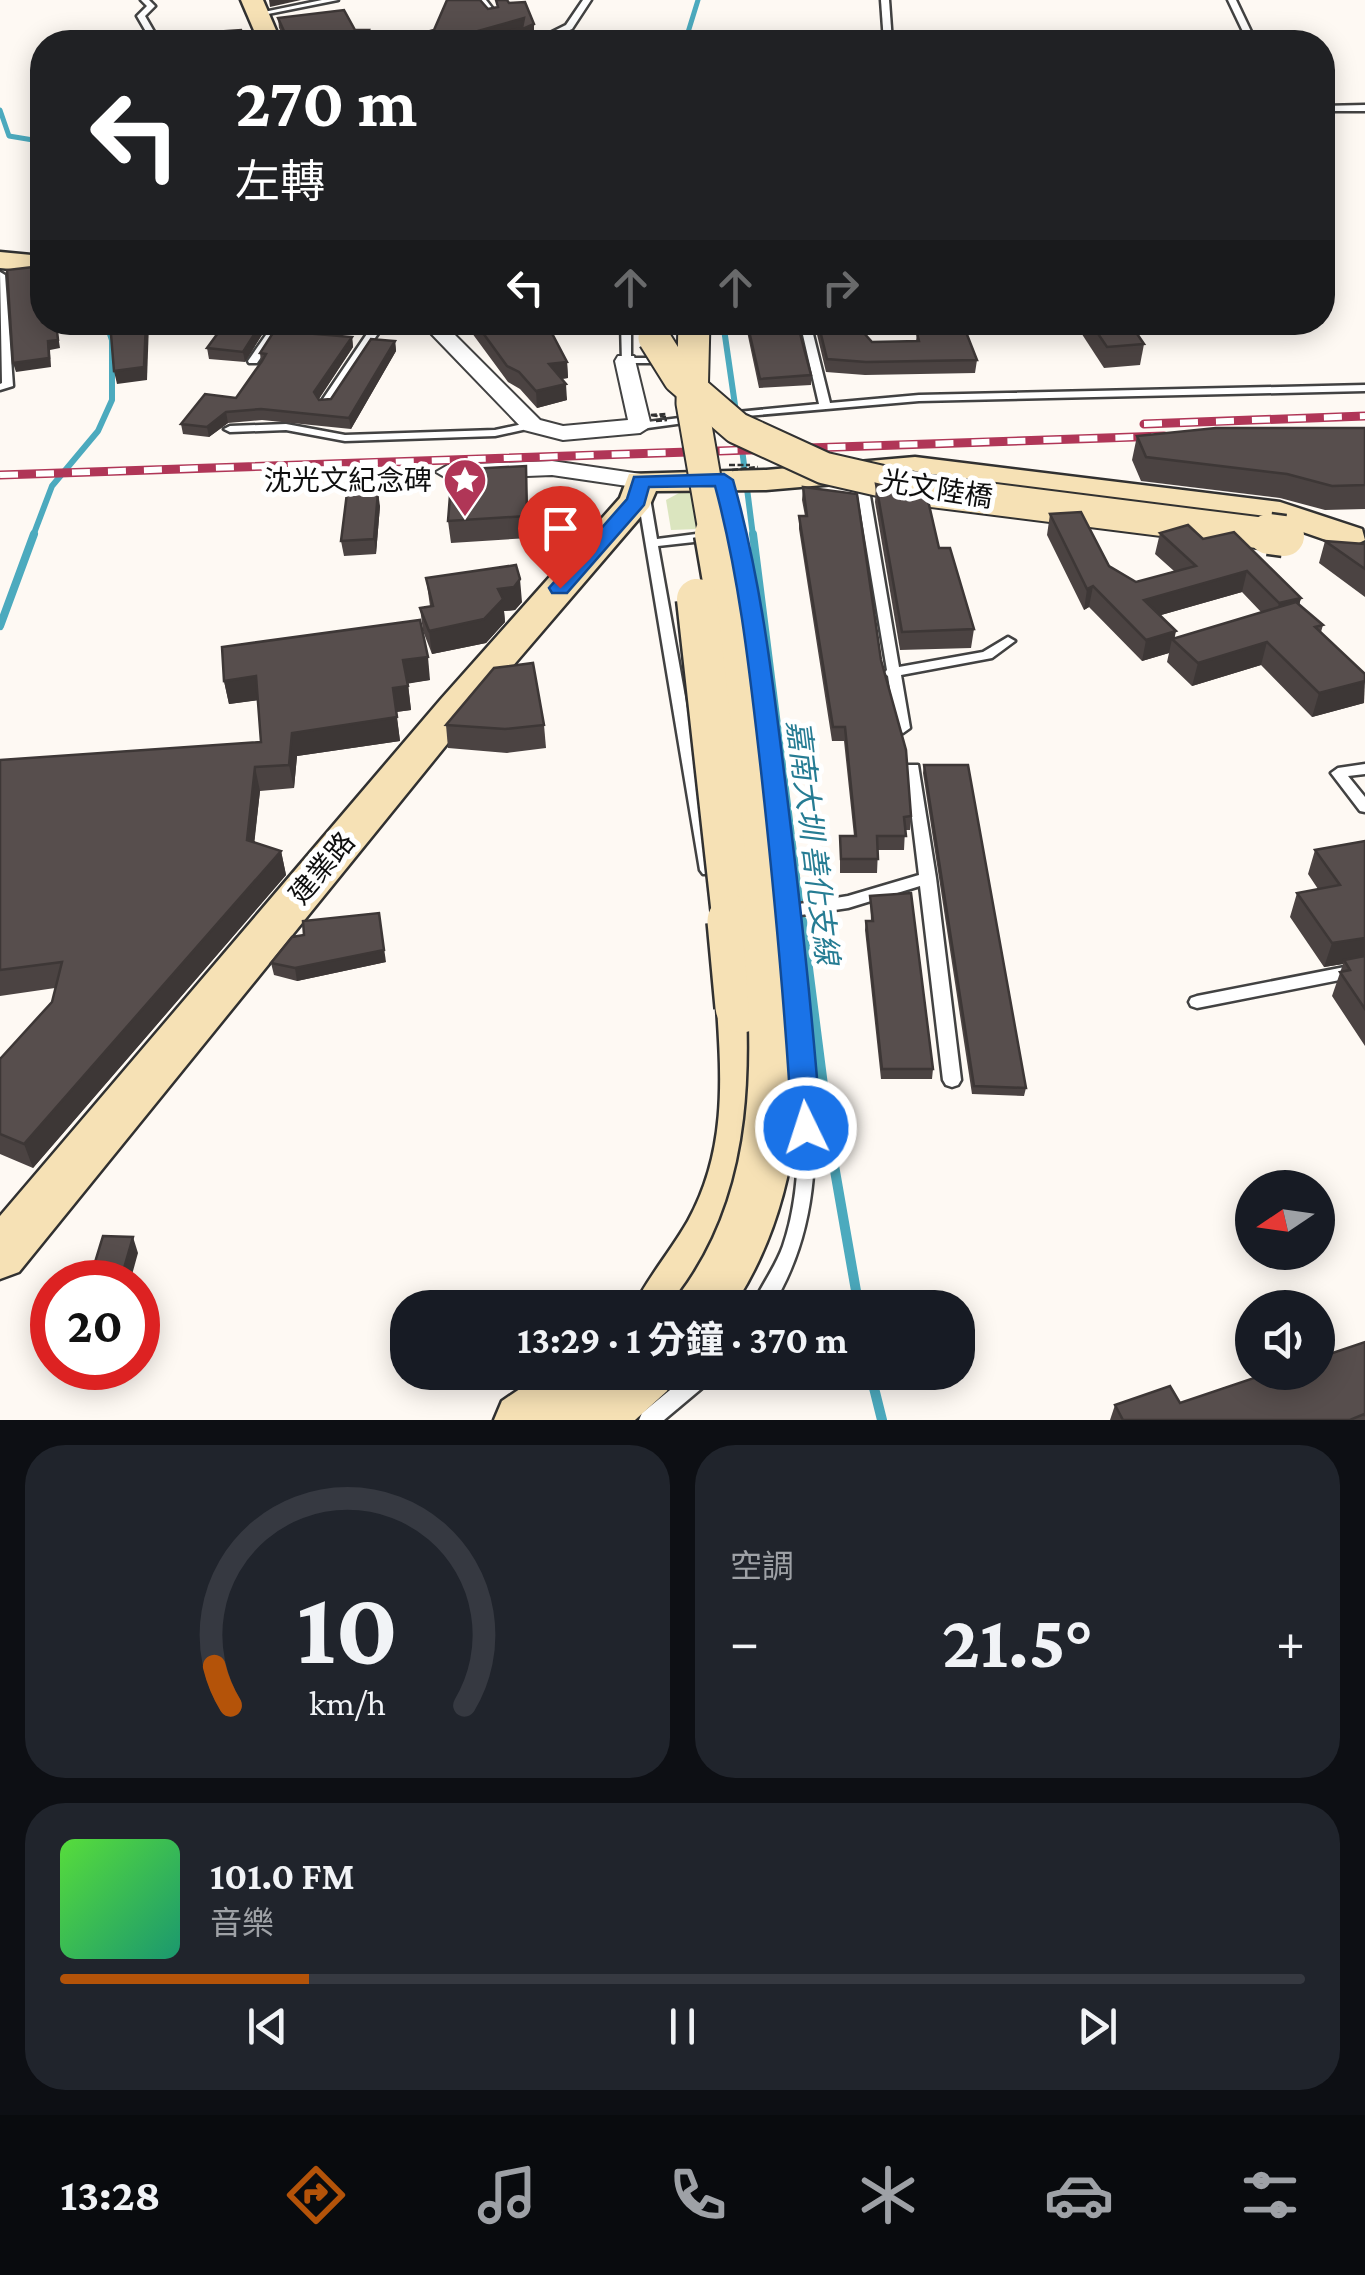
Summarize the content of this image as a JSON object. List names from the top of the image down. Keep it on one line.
{"streets":{"street":["光文陸橋","建業路"]},"water":["嘉南大圳 善化支線"],"places":{"place":["沈光文紀念碑"]},"north":"left","page":{"turn":["270 m","左轉"],"limit":"20","trip":"13:29 · 1 分鐘 · 370 m","tile":"空調","heat":["−","21.5°","+"],"song":["101.0 FM","音樂"],"tabs":"13:28","gauge":["10","km/h"]}}
